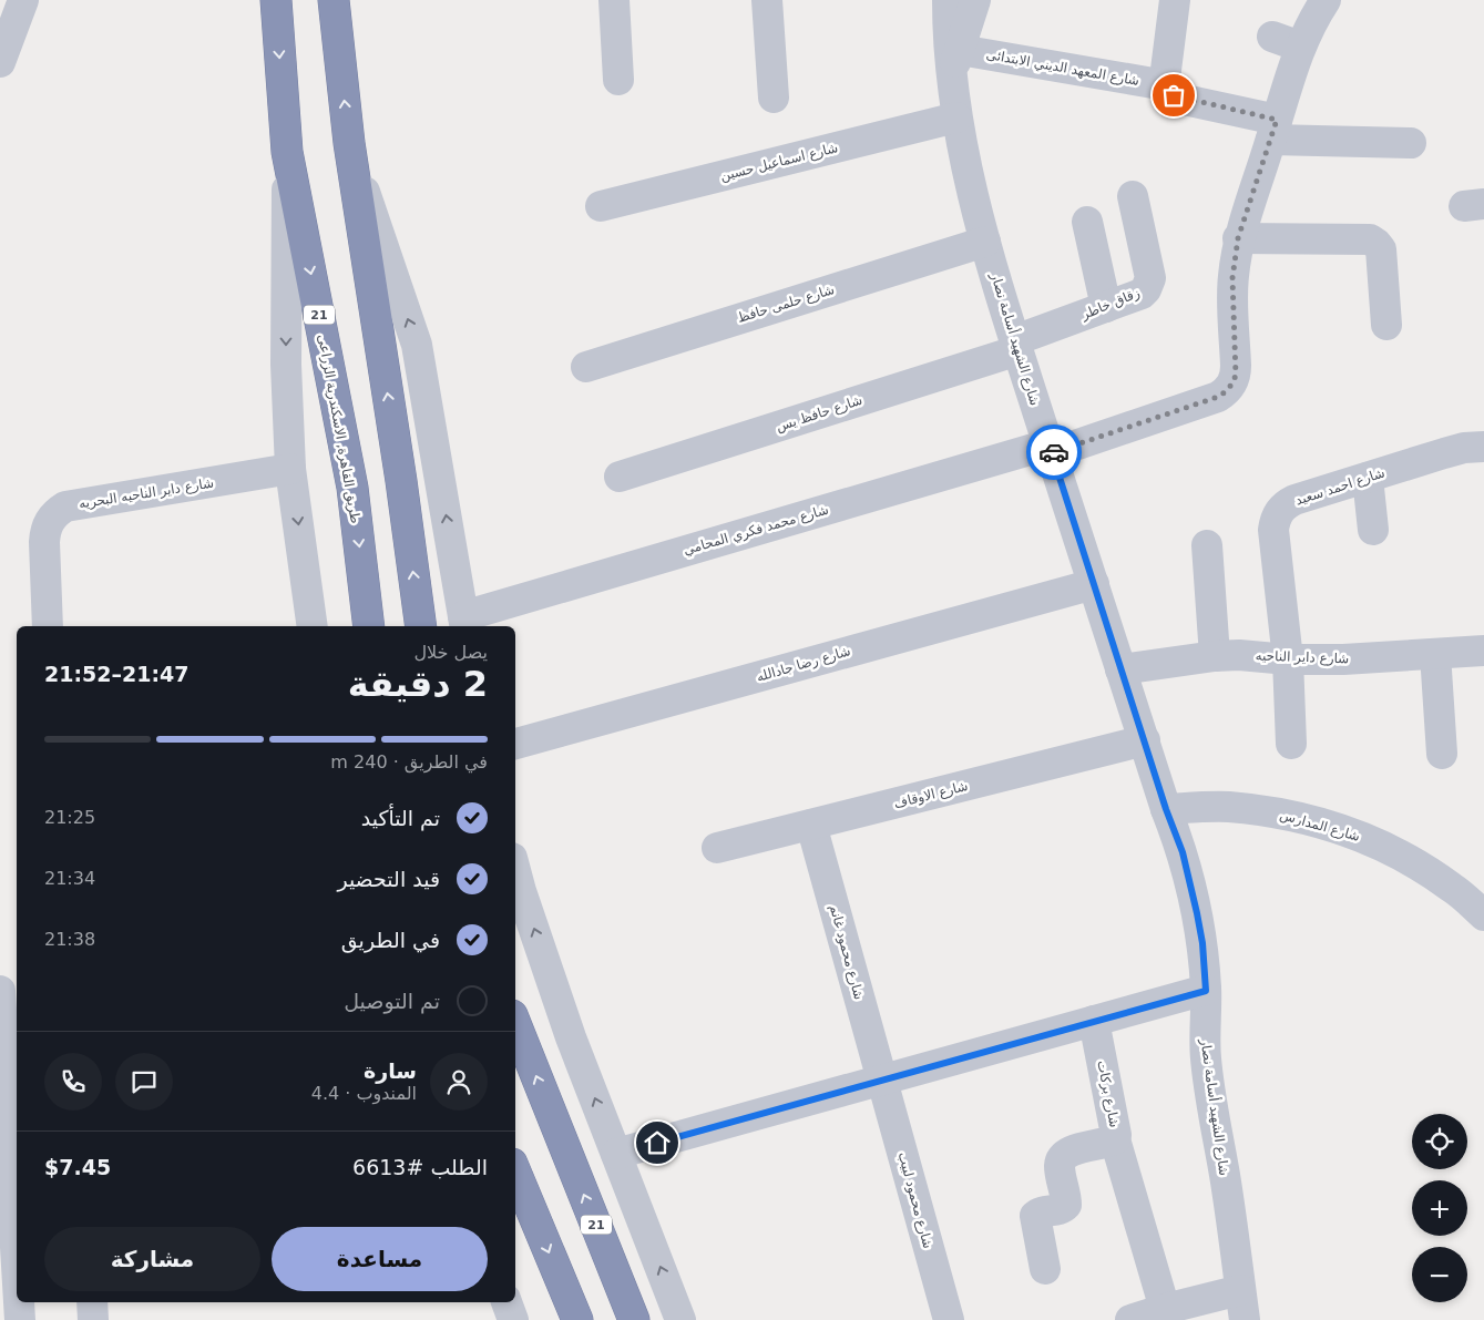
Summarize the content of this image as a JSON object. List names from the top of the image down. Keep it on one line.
{"streets":{"highway":["21","طريق القاهرة, الاسكندرية الزراعى"],"street":["شارع المعهد الديني الابتدائى","شارع اسماعيل حسين","شارع حلمى حافظ","زقاق خاطر","شارع الشهيد أسامة نصار","شارع حافظ يس","شارع احمد سعيد","شارع داير الناحيه البحريه","شارع محمد فكري المحامي","شارع داير الناحيه","شارع رضا جادالله","شارع الاوقاف","شارع المدارس","شارع محمود غانم","شارع بركات","شارع محمود لبيب"]},"crossings":[["شارع المعهد الديني الابتدائى","شارع الشهيد أسامة نصار"],["شارع اسماعيل حسين","شارع الشهيد أسامة نصار"],["شارع حلمى حافظ","شارع الشهيد أسامة نصار"],["زقاق خاطر","شارع الشهيد أسامة نصار"],["زقاق خاطر","شارع حافظ يس"],["شارع الشهيد أسامة نصار","شارع حافظ يس"],["شارع الشهيد أسامة نصار","شارع محمد فكري المحامي"],["شارع الشهيد أسامة نصار","شارع داير الناحيه"],["شارع الشهيد أسامة نصار","شارع رضا جادالله"],["شارع الشهيد أسامة نصار","شارع الاوقاف"],["شارع الشهيد أسامة نصار","شارع المدارس"],["شارع احمد سعيد","شارع داير الناحيه"],["شارع الاوقاف","شارع محمود غانم"],["شارع محمود غانم","شارع محمود لبيب"]],"page":{"heading":["2 دقيقة","يصل خلال","21:47–21:52"],"panel":["سارة","المندوب · 4.4","الطلب #6613","$7.45"],"bar":"في الطريق · 240 m","list":[["تم التأكيد","21:25"],["قيد التحضير","21:34"],["في الطريق","21:38"],"تم التوصيل"],"map_buttons":["+","−"],"buttons":["مساعدة","مشاركة"]}}
